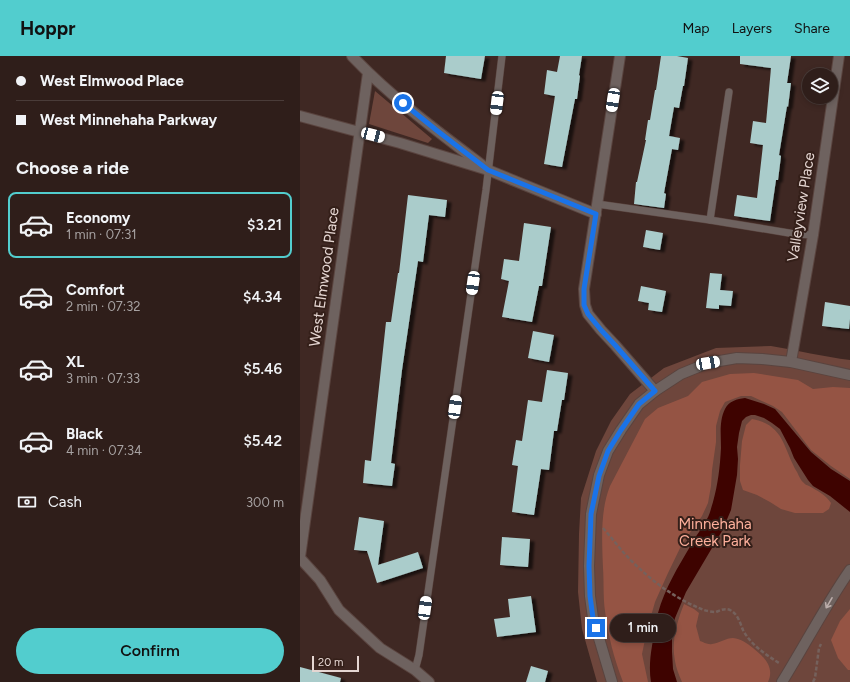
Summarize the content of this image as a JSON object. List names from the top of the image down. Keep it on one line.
{"streets":{"street":["Valleyview Place","West Elmwood Place"]},"parks":["Minnehaha Creek Park"],"scale_bar":"20 m","page":{"header":"Hoppr","nav":["Map","Layers","Share"],"banner":["West Elmwood Place","West Minnehaha Parkway"],"heading":"Choose a ride","list":[{"name":"Economy","note":"1 min · 07:31","value":"$3.21"},{"name":"Comfort","note":"2 min · 07:32","value":"$4.34"},{"name":"XL","note":"3 min · 07:33","value":"$5.46"},{"name":"Black","note":"4 min · 07:34","value":"$5.42"}],"pay":["Cash","300 m"],"bubble":"1 min","buttons":"Confirm","scale":"20 m"}}
